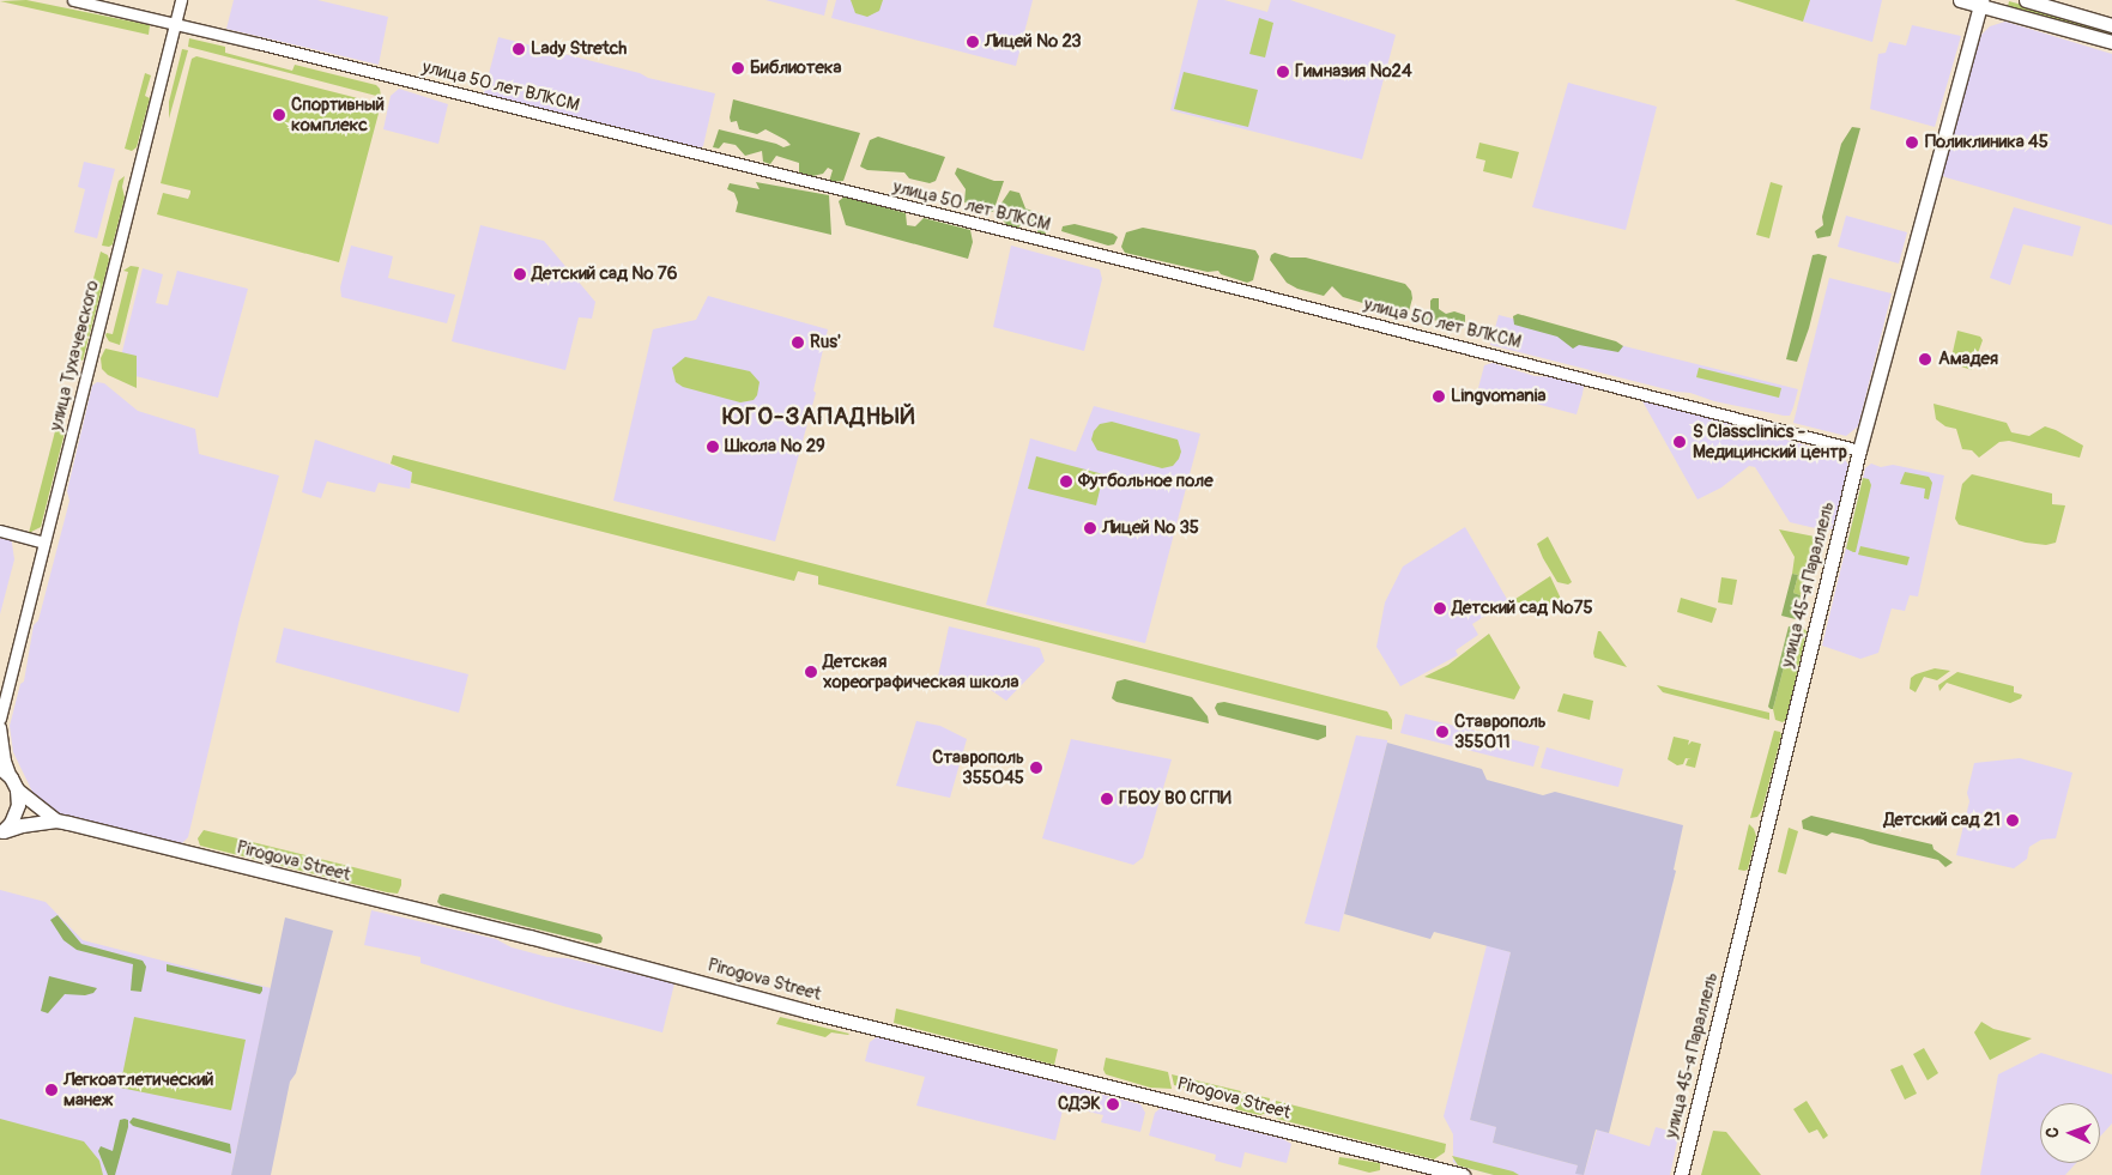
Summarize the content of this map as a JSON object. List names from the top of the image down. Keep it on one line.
{"streets":{"main road":["улица 45-я Параллель","Pirogova Street"],"street":["улица 50 лет ВЛКСМ","улица Тухачевского"]},"crossings":[["улица 50 лет ВЛКСМ","улица Тухачевского"],["улица 50 лет ВЛКСМ","улица 45-я Параллель"]],"districts":["ЮГО-ЗАПАДНЫЙ"],"places":["Лицей № 23","Lady Stretch","Библиотека","Гимназия №24","Спортивный комплекс","Поликлиника 45","Детский сад № 76","Rus'","Амадея","Lingvomania","S Classclinics - Медицинский центр","Школа № 29","Футбольное поле","Лицей № 35","Детский сад №75","Детская хореографическая школа","Ставрополь 355011","Ставрополь 355045","ГБОУ ВО СГПИ","Детский сад 21","Легкоатлетический манеж","СДЭК"],"north":"left"}
